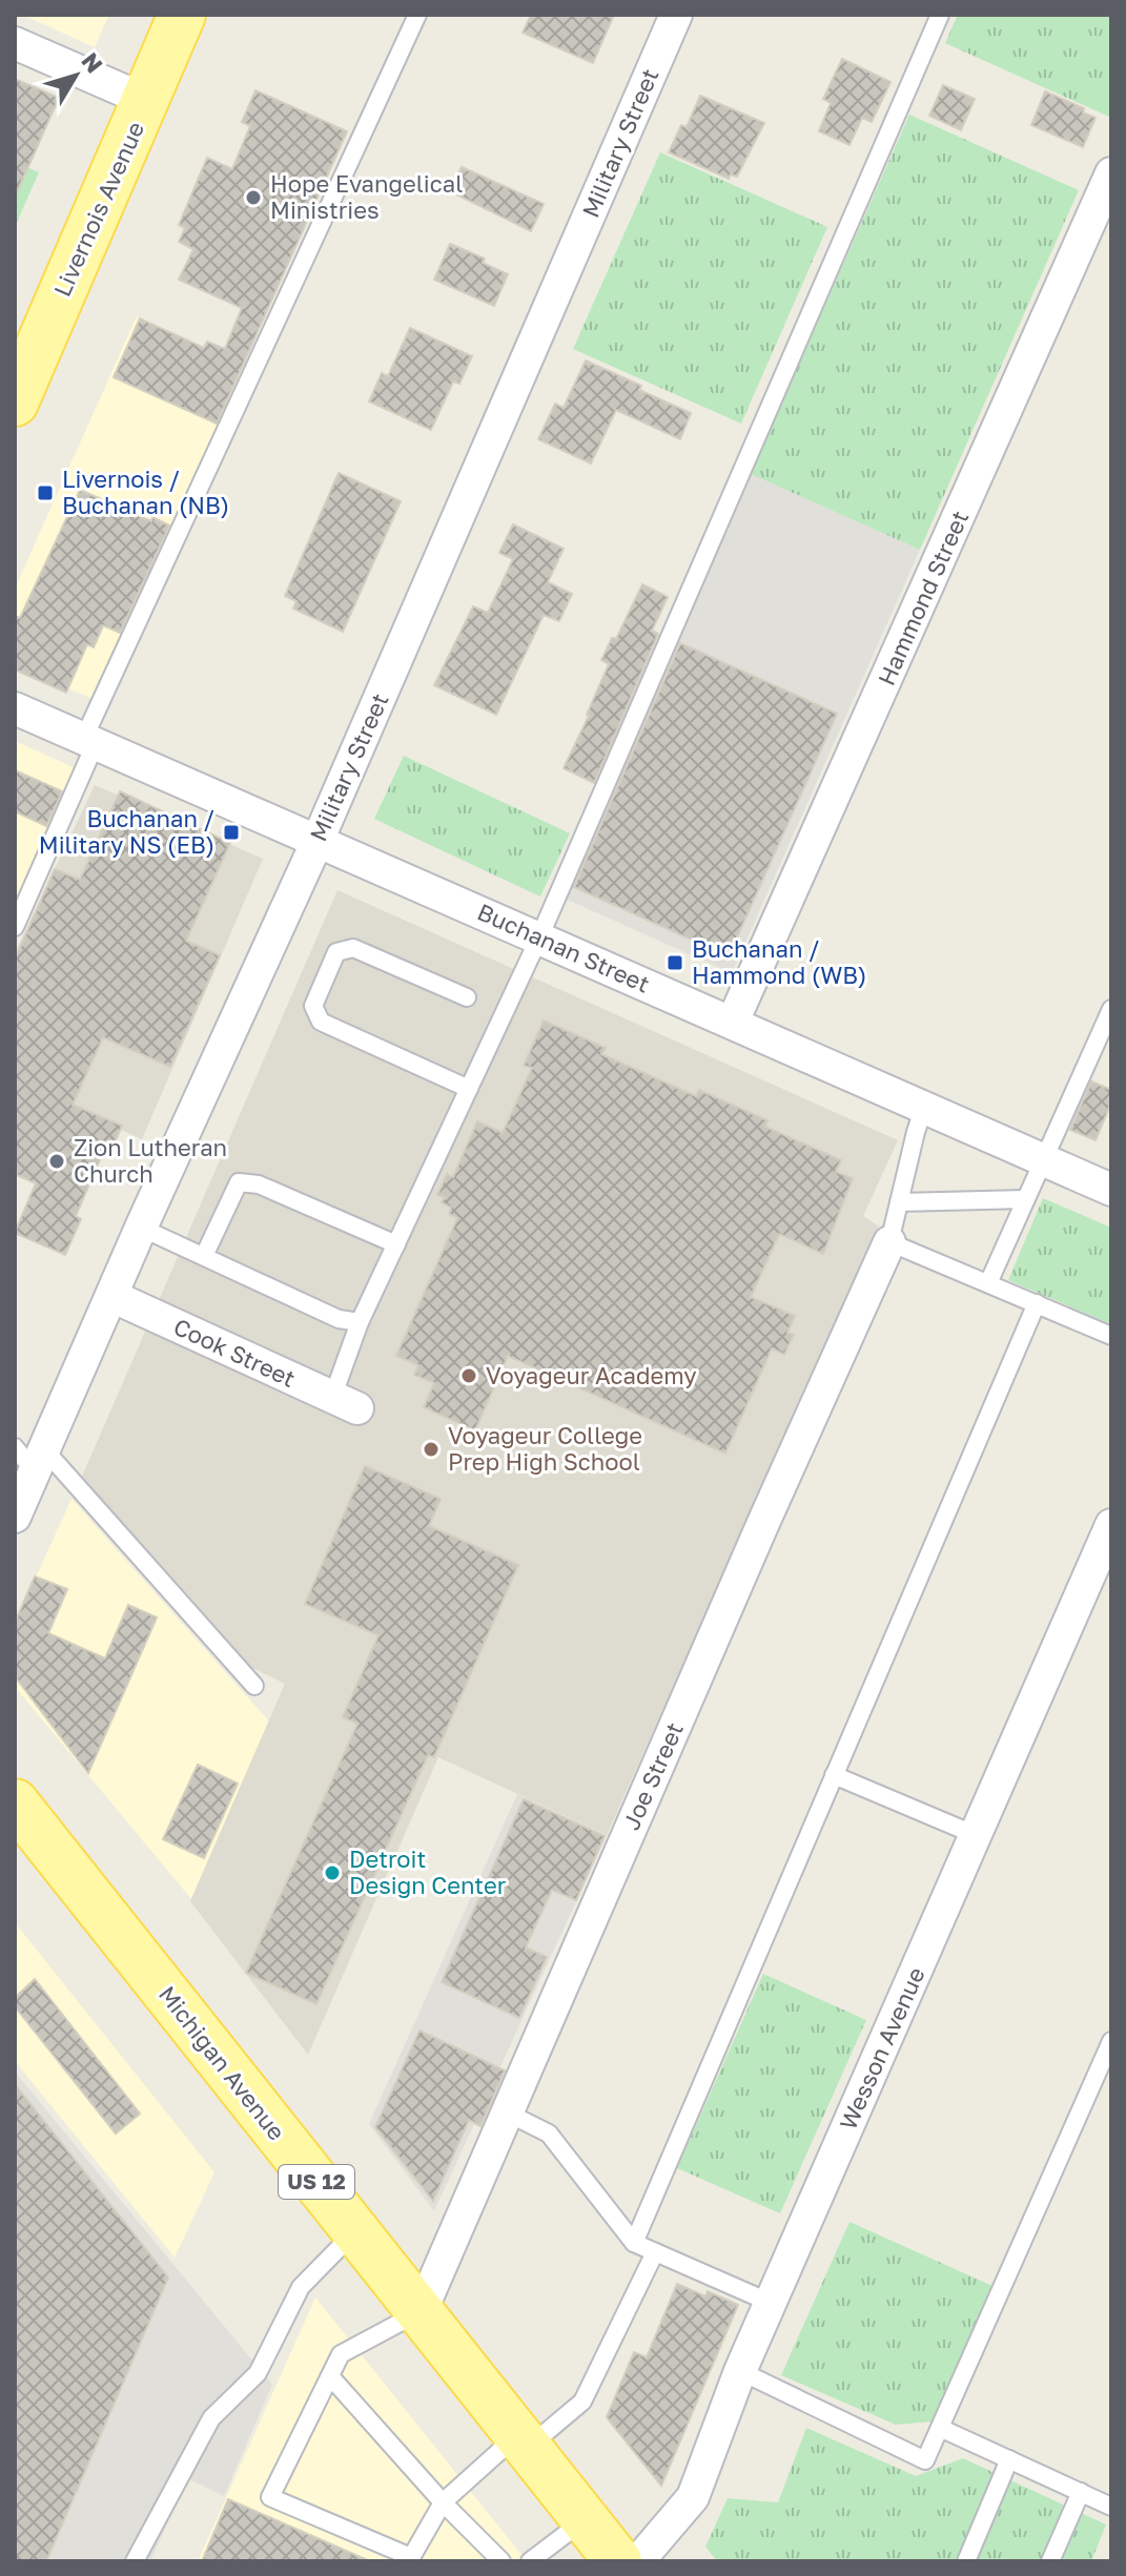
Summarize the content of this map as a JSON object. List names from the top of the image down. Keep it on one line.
{"streets":{"main road":["Livernois Avenue","Michigan Avenue","US 12"],"street":["Military Street","Hammond Street","Buchanan Street","Cook Street","Joe Street","Wesson Avenue"]},"crossings":[["Military Street","Buchanan Street"],["Military Street","Cook Street"],["Hammond Street","Buchanan Street"],["Joe Street","Michigan Avenue"]],"places":{"other":["Hope Evangelical Ministries","Zion Lutheran Church","Voyageur Academy","Voyageur College Prep High School","Detroit Design Center"],"transit":["Livernois / Buchanan (NB)","Buchanan / Military NS (EB)","Buchanan / Hammond (WB)"]},"north":"top right"}
